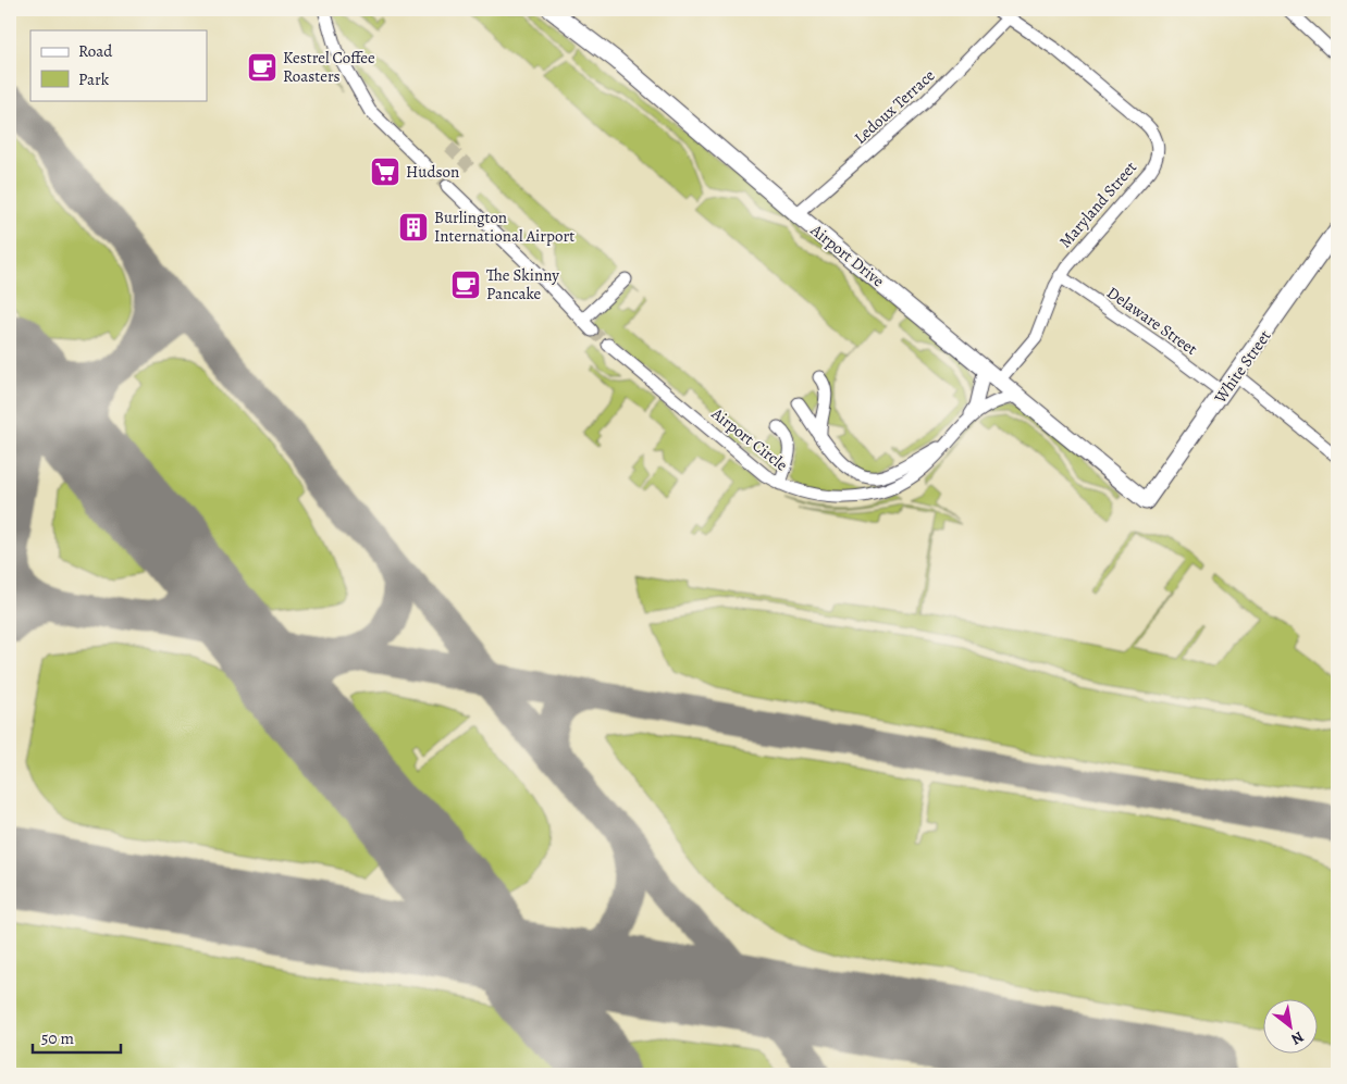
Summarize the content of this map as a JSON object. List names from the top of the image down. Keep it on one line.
{"streets":{"main road":["Airport Drive","White Street"],"street":["Ledoux Terrace","Maryland Street","Delaware Street","Airport Circle"]},"crossings":[["Ledoux Terrace","Maryland Street"],["Ledoux Terrace","Airport Drive"],["Maryland Street","Airport Drive"],["Maryland Street","Delaware Street"],["Airport Drive","White Street"],["Airport Drive","Airport Circle"],["Delaware Street","White Street"]],"places":{"cafe":["Kestrel Coffee Roasters","The Skinny Pancake"],"supermarket":["Hudson"],"building":["Burlington International Airport"]},"legend":["Road","Park"],"scale_bar":"50 m","north":"bottom right"}
